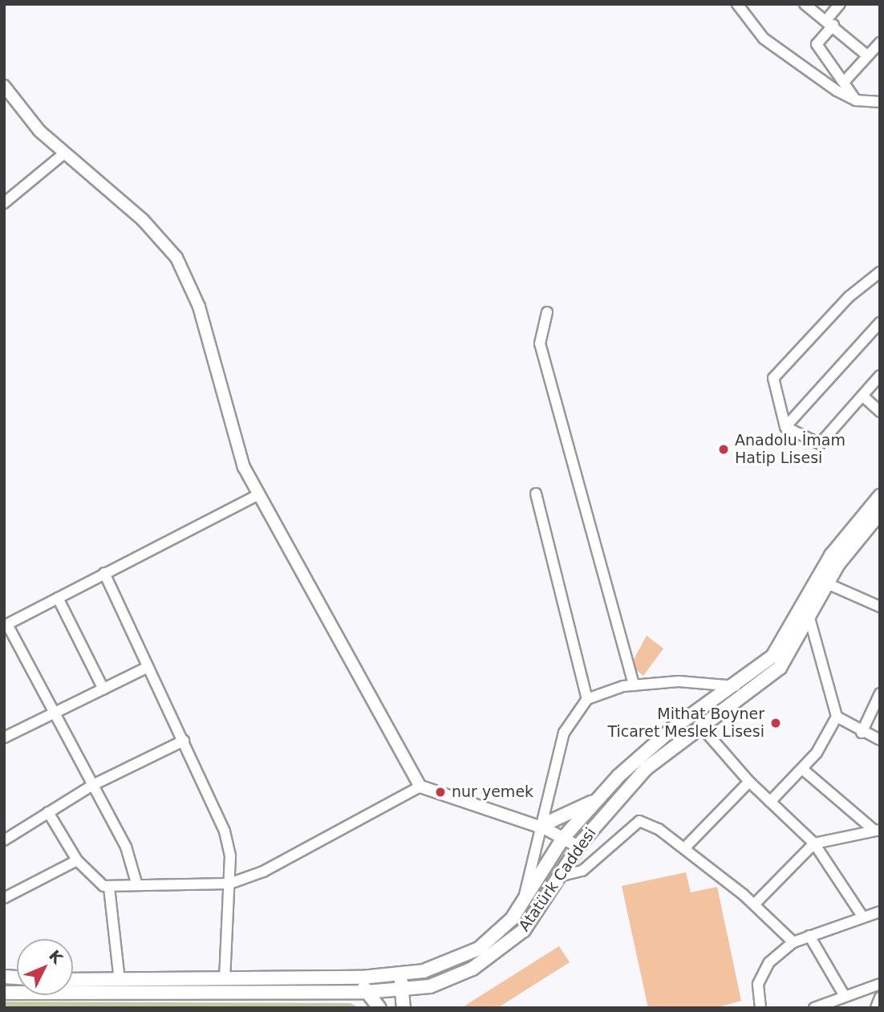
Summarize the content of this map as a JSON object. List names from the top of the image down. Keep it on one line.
{"streets":{"main road":["Atatürk Caddesi"]},"places":["Anadolu İmam Hatip Lisesi","Mithat Boyner Ticaret Meslek Lisesi","nur yemek"],"north":"top right"}
